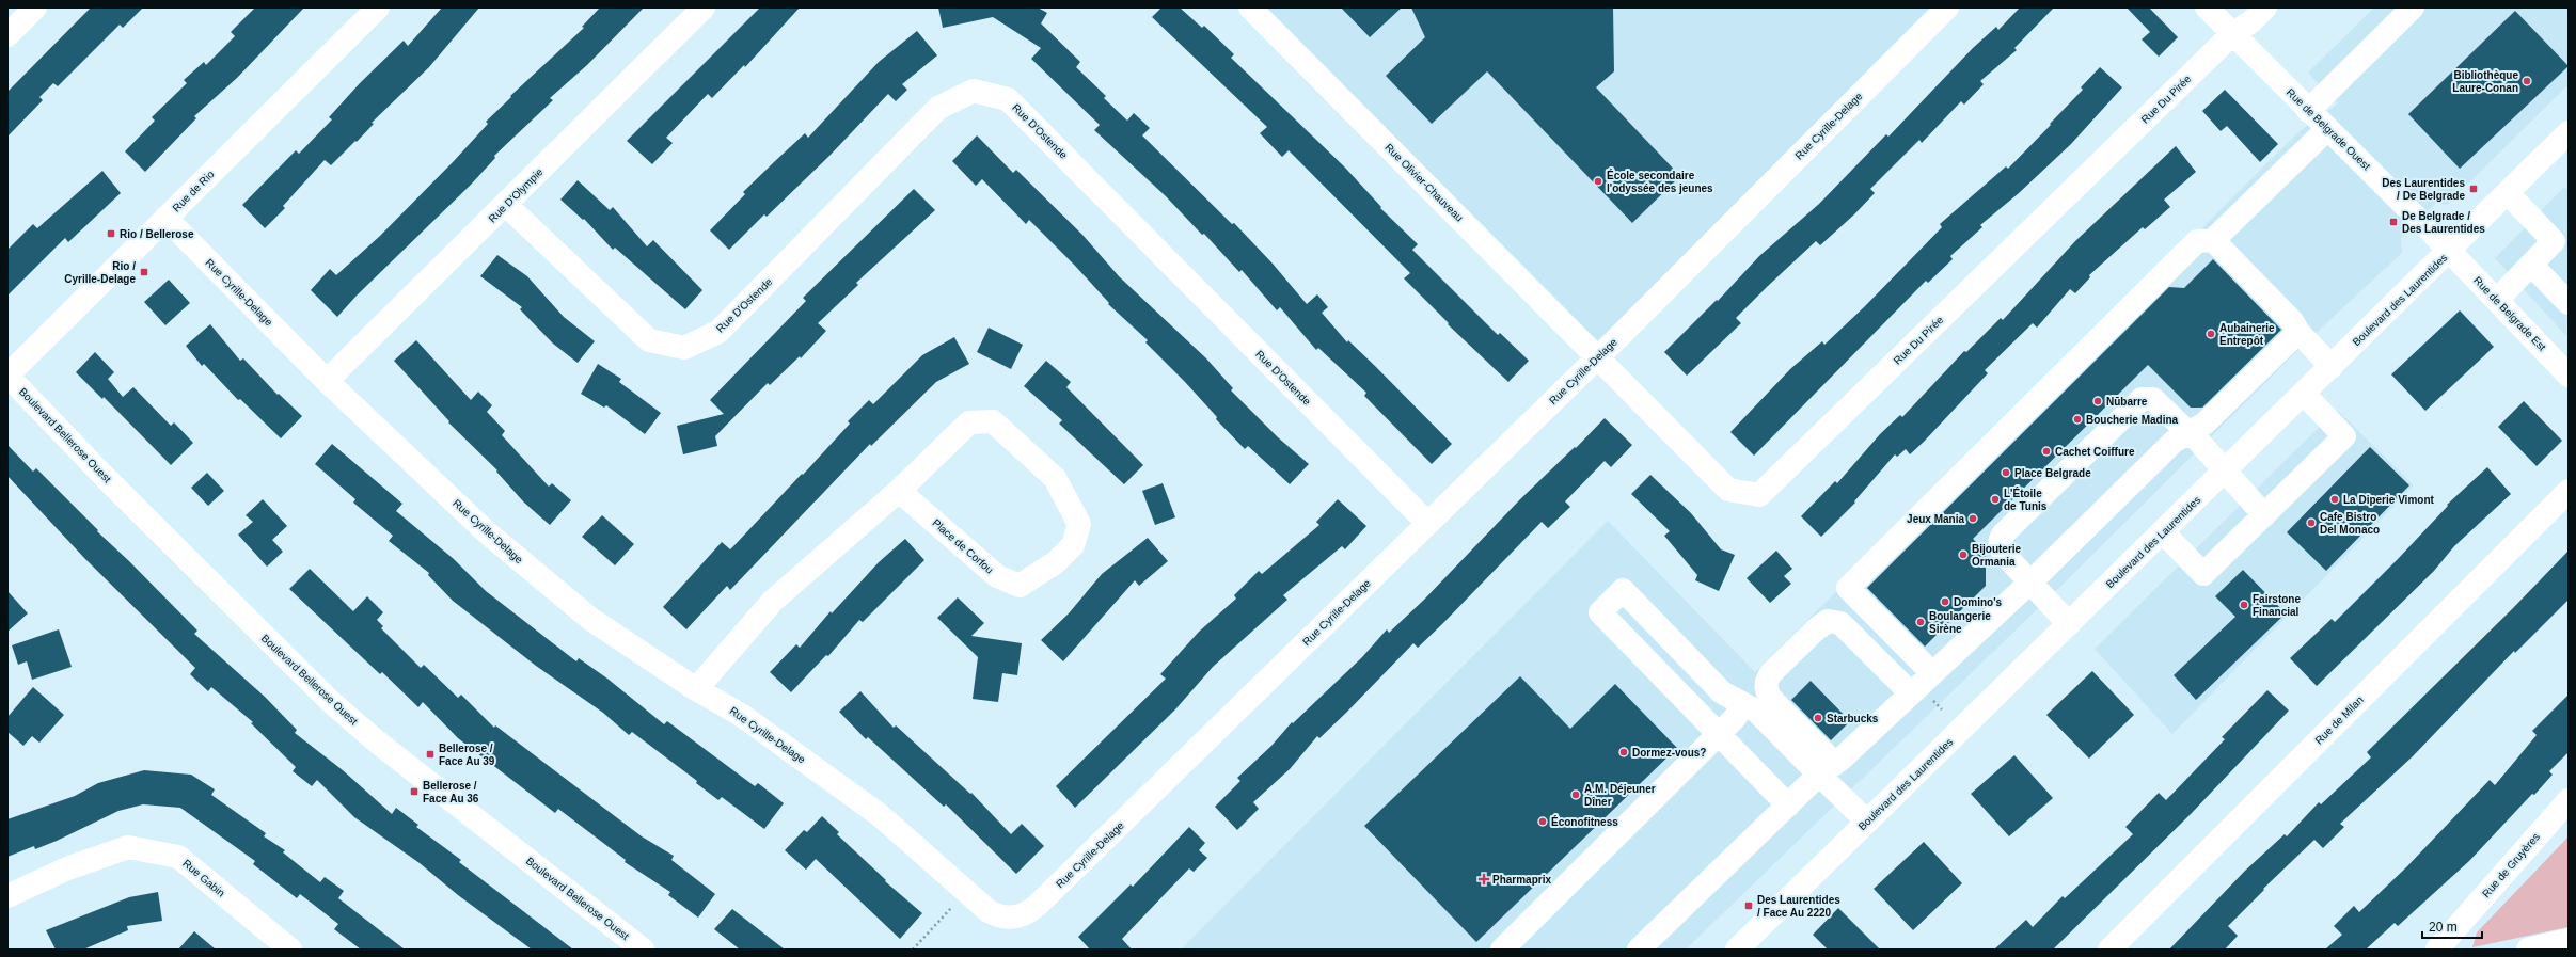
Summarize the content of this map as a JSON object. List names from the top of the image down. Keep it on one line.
{"streets":{"street":["Rue Du Pirée","Rue Cyrille-Delage","Rue de Belgrade Ouest","Rue D'Ostende","Rue Olivier-Chauveau","Rue de Rio","Rue D'Olympie","Boulevard des Laurentides","Rue de Belgrade Est","Boulevard Bellerose Ouest","Place de Corfou","Rue de Milan","Rue de Gruyères","Rue Gabin"]},"crossings":[["Rue Du Pirée","Rue Cyrille-Delage"],["Rue Du Pirée","Rue de Belgrade Ouest"],["Rue Du Pirée","Rue Olivier-Chauveau"],["Rue Cyrille-Delage","Rue D'Ostende"],["Rue Cyrille-Delage","Rue Olivier-Chauveau"],["Rue Cyrille-Delage","Rue de Rio"],["Rue Cyrille-Delage","Rue D'Olympie"],["Rue Cyrille-Delage","Place de Corfou"],["Rue de Belgrade Ouest","Boulevard des Laurentides"],["Rue de Belgrade Ouest","Rue de Belgrade Est"],["Rue D'Ostende","Rue D'Olympie"],["Rue de Rio","Boulevard Bellerose Ouest"],["Boulevard des Laurentides","Rue de Belgrade Est"]],"places":{"other":["Bibliothèque Laure-Conan","École secondaire l'odyssée des jeunes","Aubainerie Entrepôt","Nūbarre","Boucherie Madina","Cachet Coiffure","Place Belgrade","L'Étoile de Tunis","La Diperie Vimont","Jeux Mania","Cafe Bistro Del Monaco","Bijouterie Ormania","Domino's","Fairstone Financial","Boulangerie Sirène","Starbucks","Dormez-vous?","A.M. Déjeuner Dîner","Éconofitness"],"transit":["Des Laurentides / De Belgrade","De Belgrade / Des Laurentides","Rio / Bellerose","Rio / Cyrille-Delage","Bellerose / Face Au 39","Bellerose / Face Au 36","Des Laurentides / Face Au 2220"],"health":["Pharmaprix"]},"scale_bar":"20 m"}
